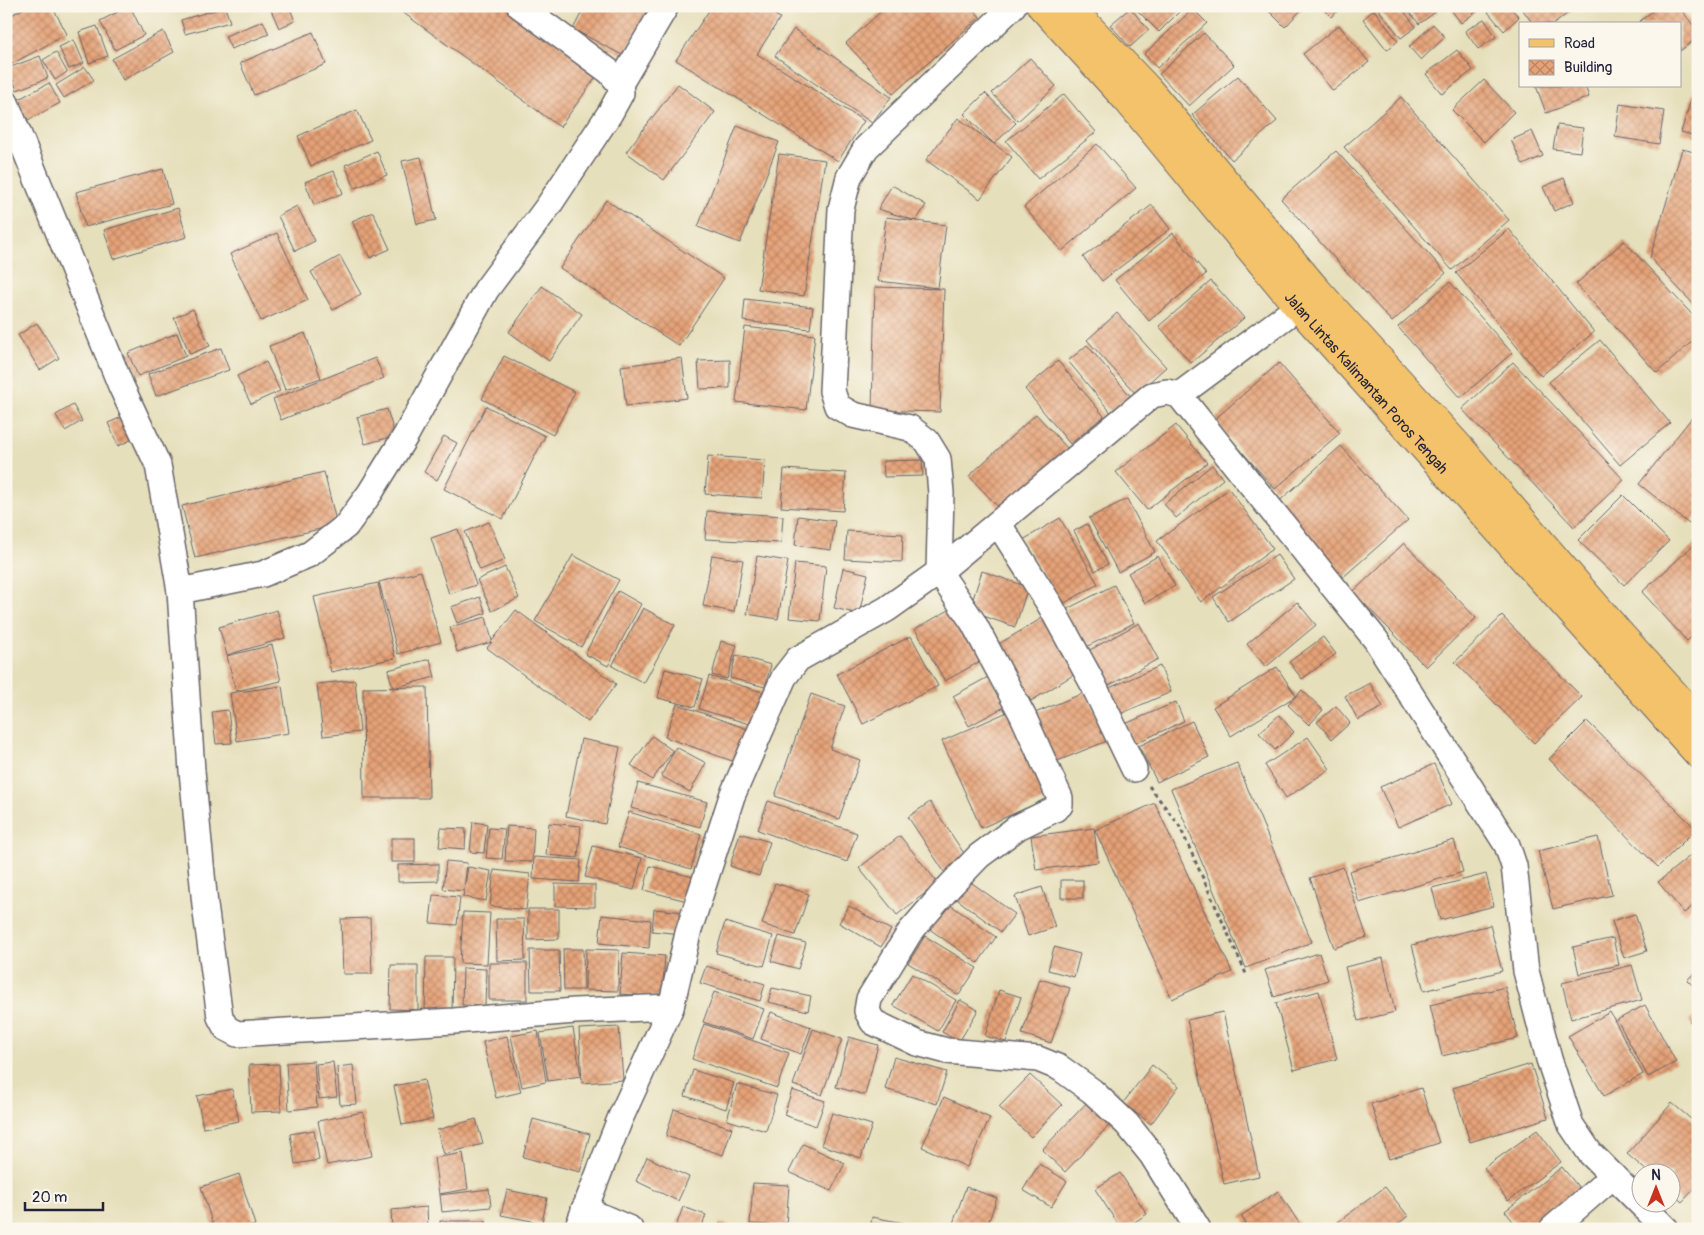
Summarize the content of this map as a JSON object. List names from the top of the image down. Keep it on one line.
{"streets":{"main road":["Jalan Lintas Kalimantan Poros Tengah"]},"legend":["Road","Building"],"scale_bar":"20 m","north":"top"}
